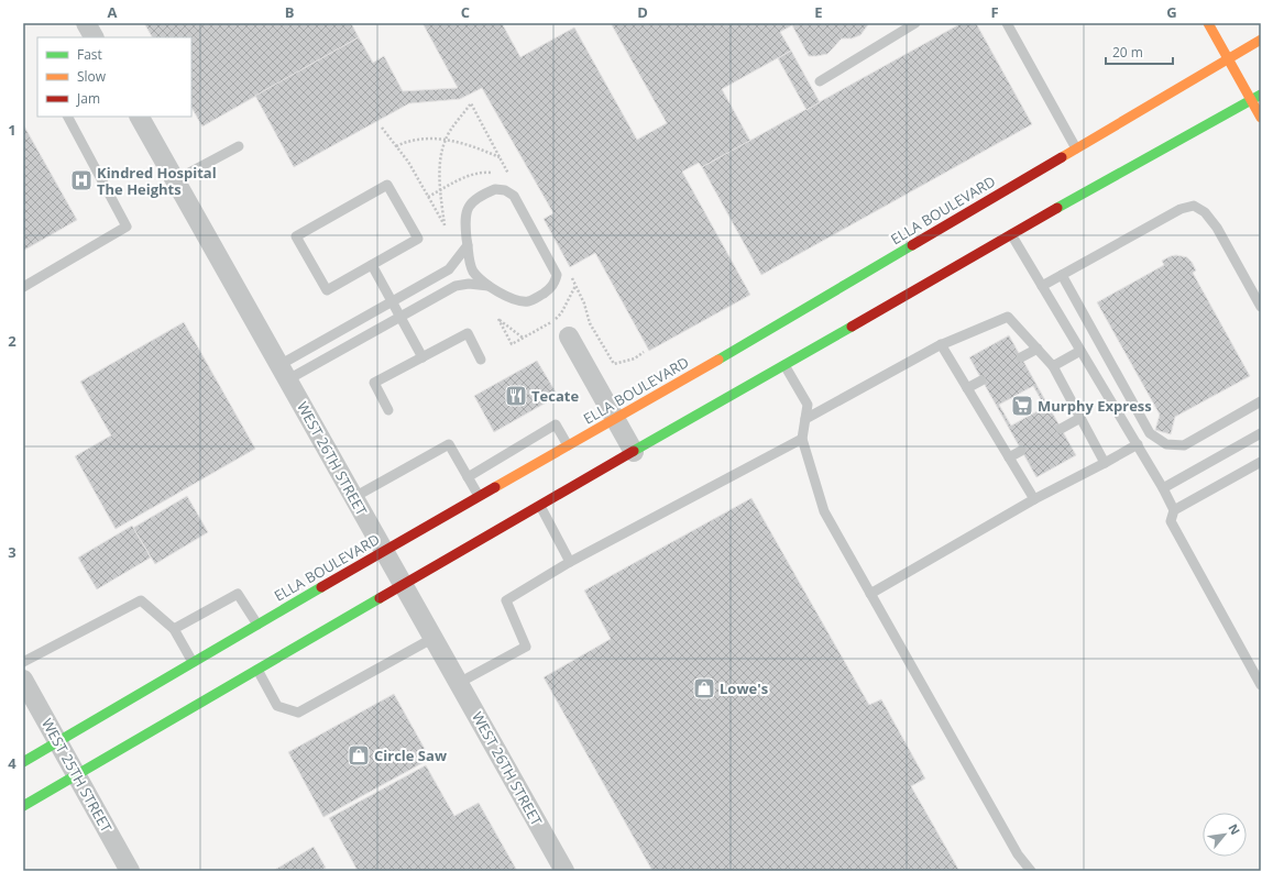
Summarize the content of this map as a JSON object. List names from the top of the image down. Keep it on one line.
{"streets":{"main road":["ELLA BOULEVARD"],"street":["WEST 26TH STREET","WEST 25TH STREET"]},"crossings":[["ELLA BOULEVARD","WEST 26TH STREET"],["ELLA BOULEVARD","WEST 25TH STREET"]],"places":{"hospital":["Kindred Hospital The Heights"],"restaurant":["Tecate"],"supermarket":["Murphy Express"],"shop":["Lowe's","Circle Saw"]},"legend":["Fast","Slow","Jam"],"scale_bar":"20 m","north":"top right","grid":{"columns":["A","B","C","D","E","F","G"],"rows":["1","2","3","4"]}}
